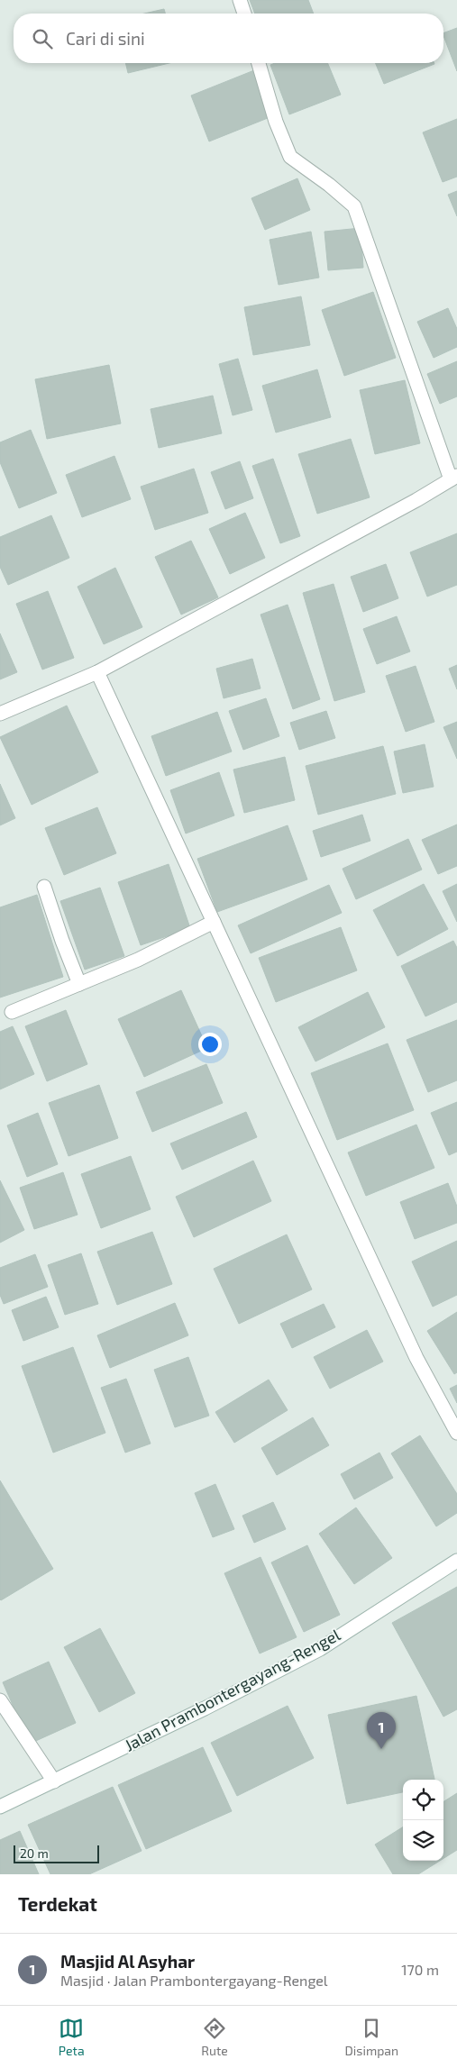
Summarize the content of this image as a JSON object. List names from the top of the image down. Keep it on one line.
{"streets":{"street":["Jalan Prambontergayang-Rengel"]},"scale_bar":"20 m","page":{"search":"Cari di sini","pins":"1","scale":"20 m","heading":"Terdekat","list":[{"mark":"1","name":"Masjid Al Asyhar","note":"Masjid · Jalan Prambontergayang-Rengel","value":"170 m"}],"nav":["Peta","Rute","Disimpan"]}}
